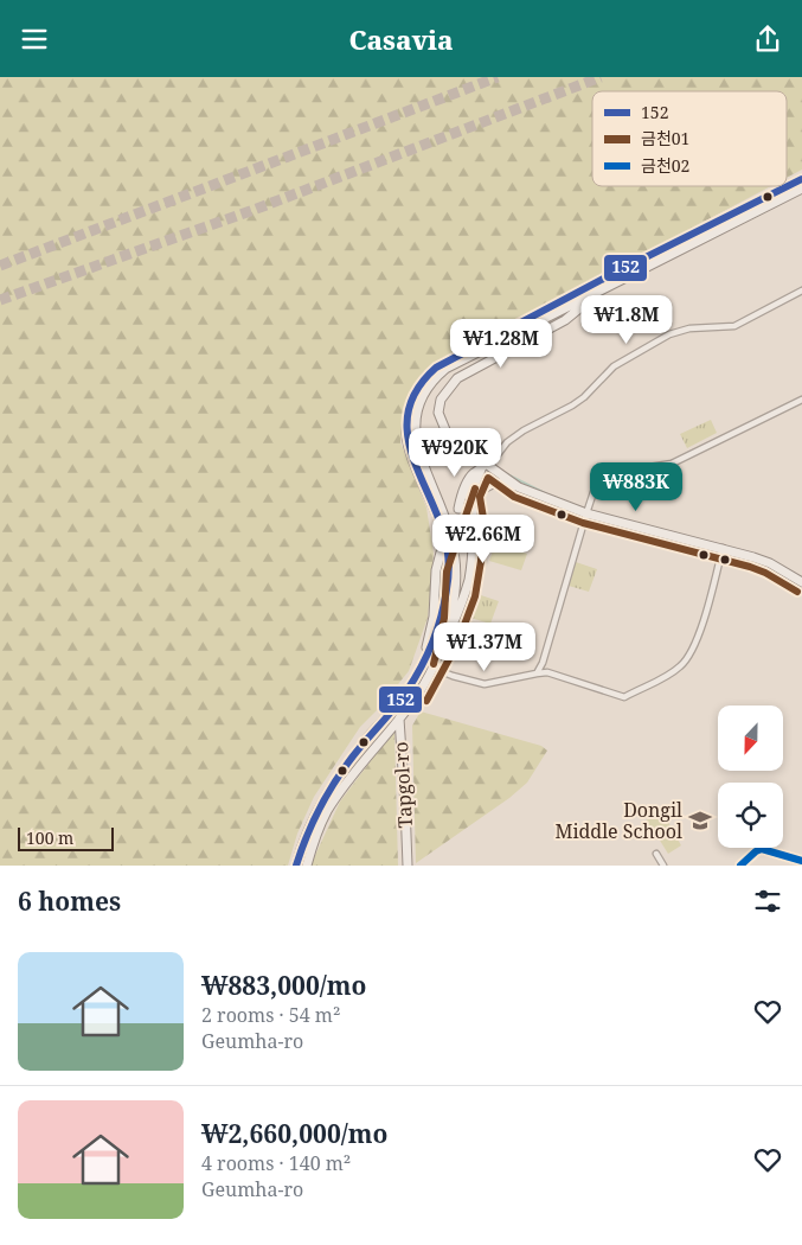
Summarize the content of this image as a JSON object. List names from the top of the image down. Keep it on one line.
{"streets":{"main road":["Tapgol-ro"]},"places":{"school or university":["Dongil Middle School"]},"lines":["transit line 152","transit line 금천01","transit line 금천02"],"legend":["152","금천01","금천02"],"scale_bar":"100 m","north":"bottom","page":{"header":"Casavia","price":["₩1.8M","₩1.28M","₩920K","₩883K","₩2.66M","₩1.37M"],"scale":"100 m","heading":"6 homes","list":[{"name":"₩883,000/mo","note":"2 rooms · 54 m² · Geumha-ro"},{"name":"₩2,660,000/mo","note":"4 rooms · 140 m² · Geumha-ro"}]}}
